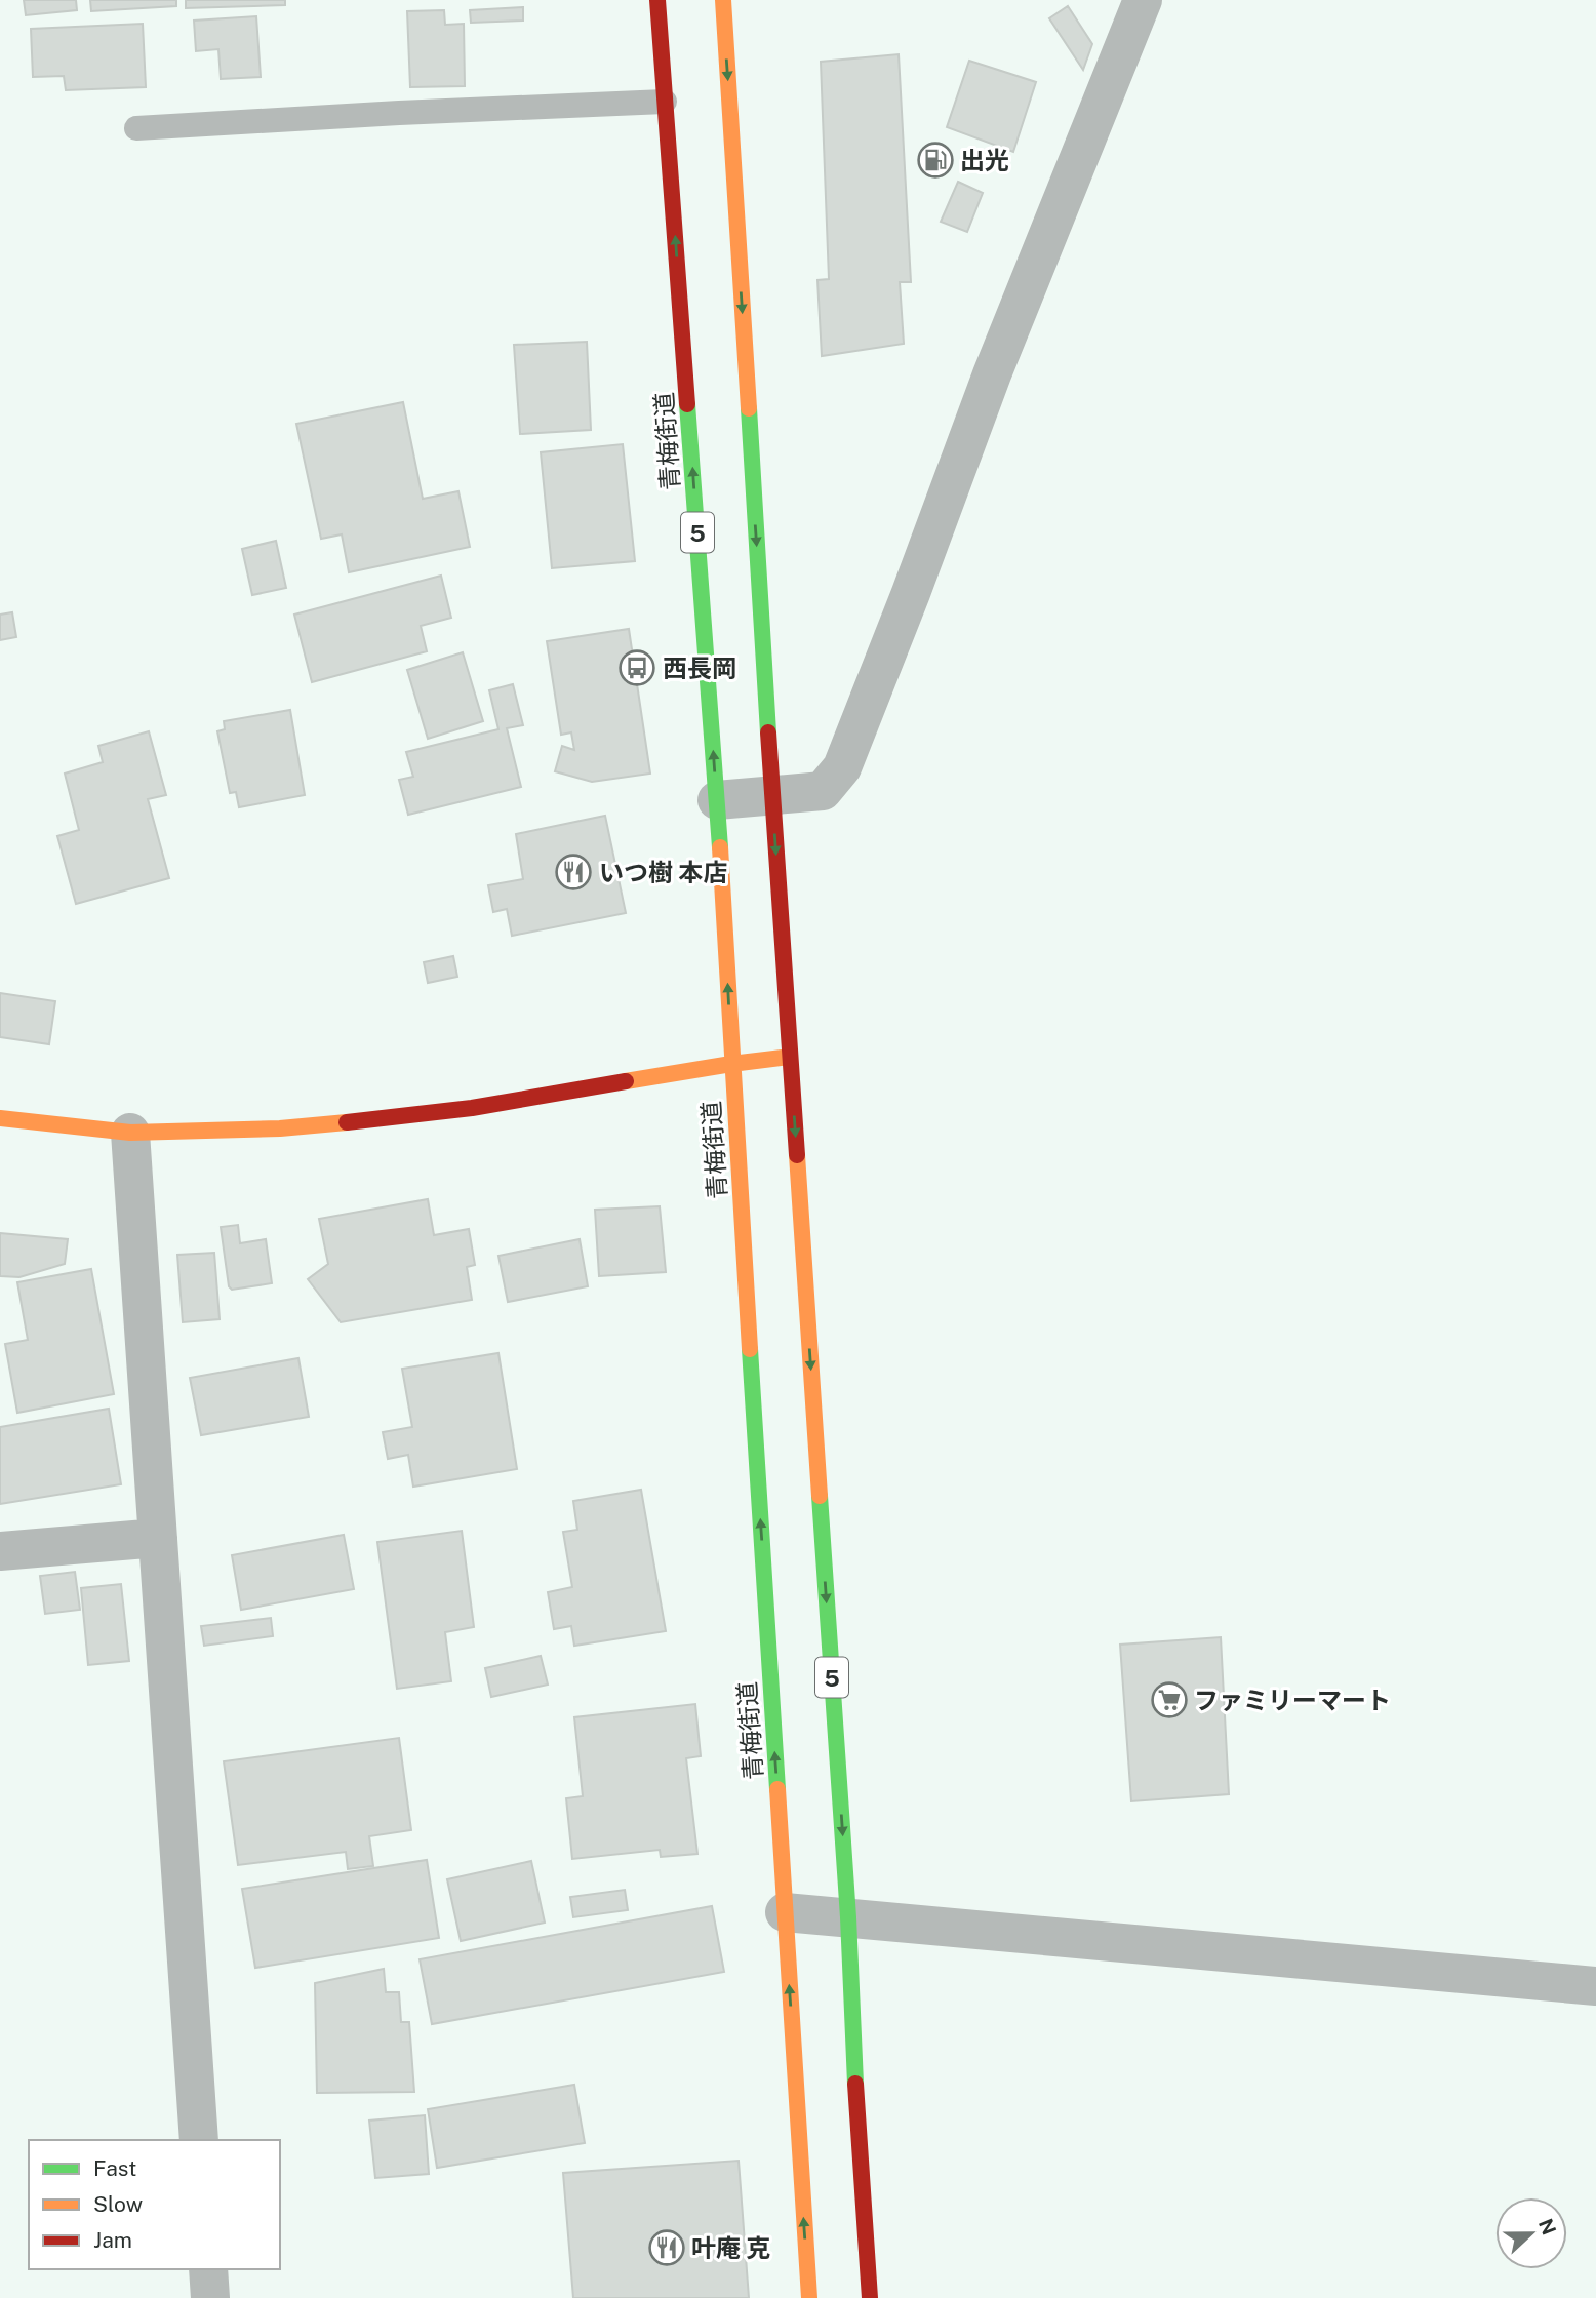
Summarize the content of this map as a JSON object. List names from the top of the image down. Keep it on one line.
{"streets":{"main road":["青梅街道","5"]},"places":{"fuel station":["出光"],"bus stop":["西長岡"],"restaurant":["いつ樹 本店","叶庵 克"],"supermarket":["ファミリーマート"]},"legend":["Fast","Slow","Jam"],"north":"right"}
